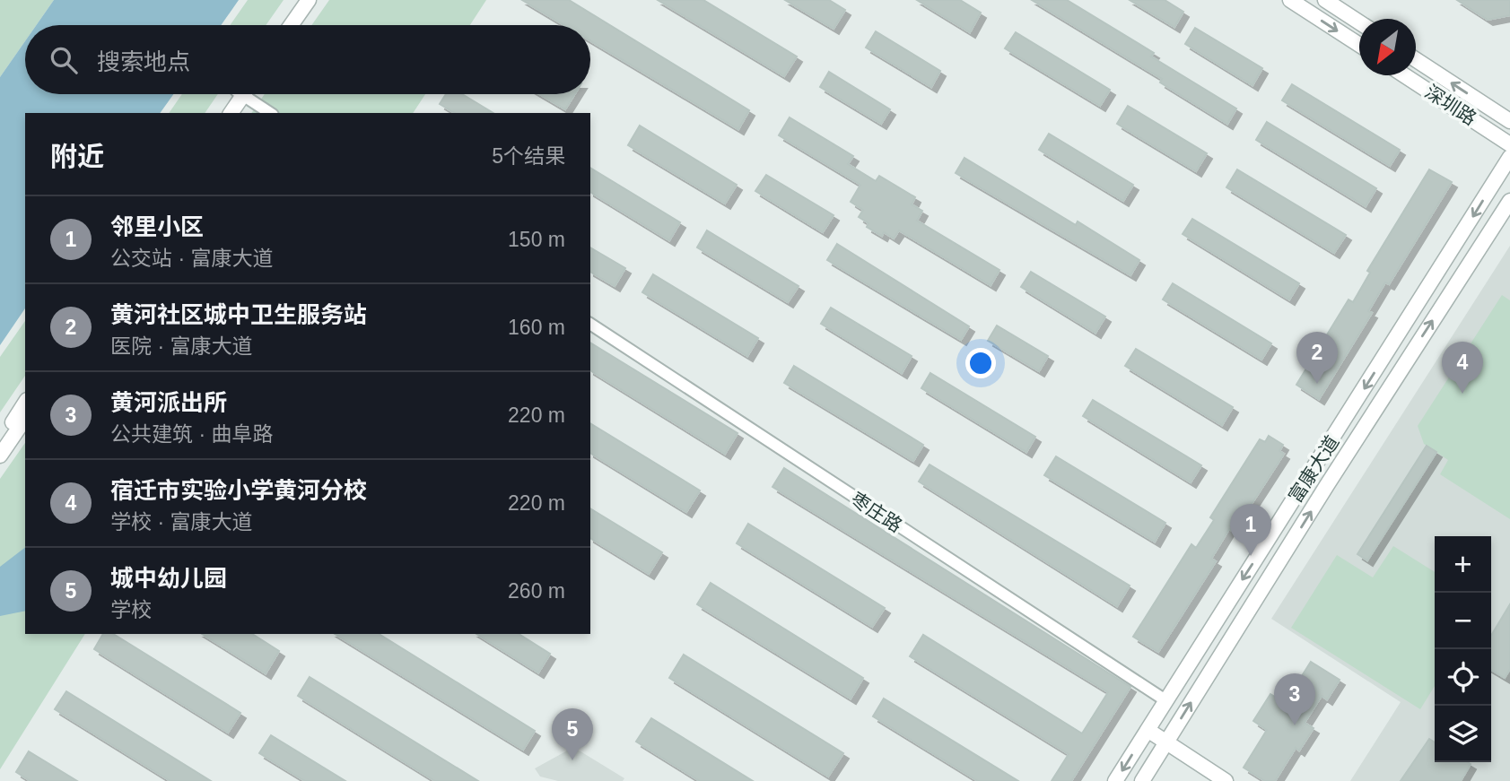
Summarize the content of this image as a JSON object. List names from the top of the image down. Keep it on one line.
{"streets":{"street":["深圳路","富康大道","枣庄路"]},"crossings":[["富康大道","枣庄路"]],"north":"bottom left","page":{"search":"搜索地点","heading":["附近","5个结果"],"list":[{"mark":"1","name":"邻里小区","note":"公交站 · 富康大道","value":"150 m"},{"mark":"2","name":"黄河社区城中卫生服务站","note":"医院 · 富康大道","value":"160 m"},{"mark":"3","name":"黄河派出所","note":"公共建筑 · 曲阜路","value":"220 m"},{"mark":"4","name":"宿迁市实验小学黄河分校","note":"学校 · 富康大道","value":"220 m"},{"mark":"5","name":"城中幼儿园","note":"学校","value":"260 m"}],"pins":["2","4","1","3","5"],"map_buttons":["+","−"]}}
